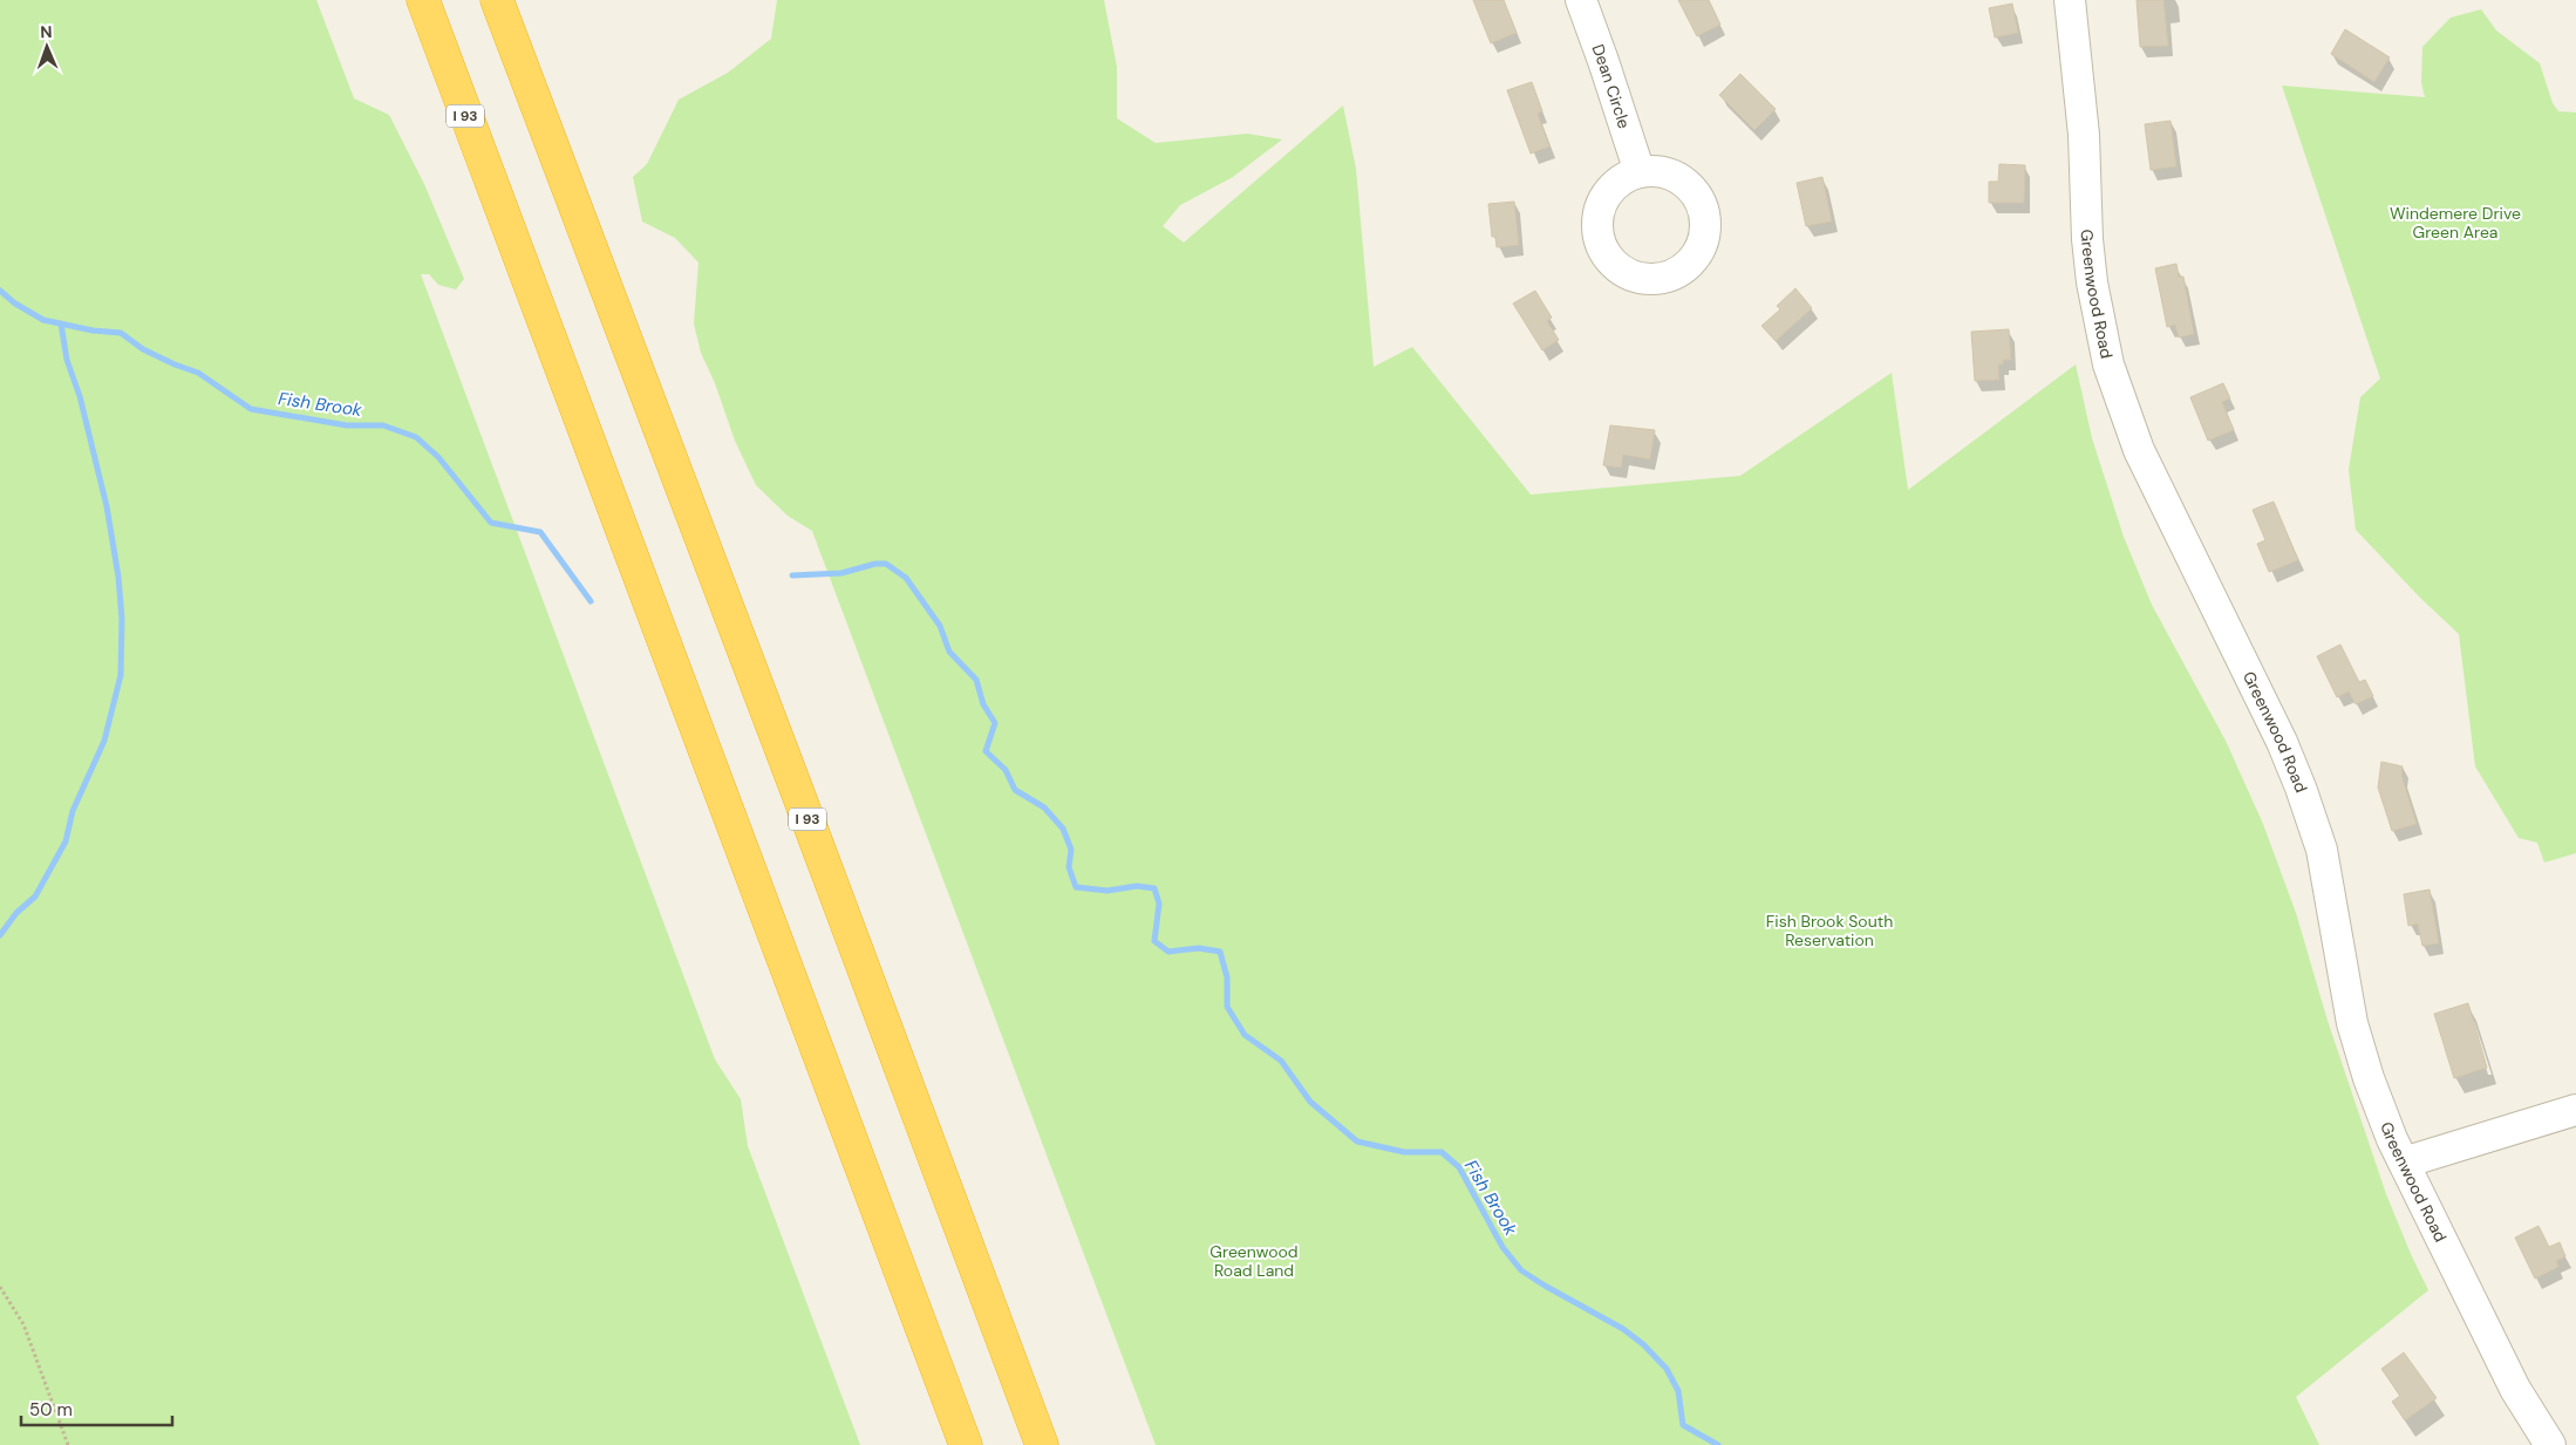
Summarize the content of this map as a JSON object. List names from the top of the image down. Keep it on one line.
{"streets":{"highway":["I 93"],"street":["Dean Circle","Greenwood Road"]},"water":["Fish Brook"],"parks":["Windemere Drive Green Area","Fish Brook South Reservation","Greenwood Road Land"],"scale_bar":"50 m","north":"top"}
